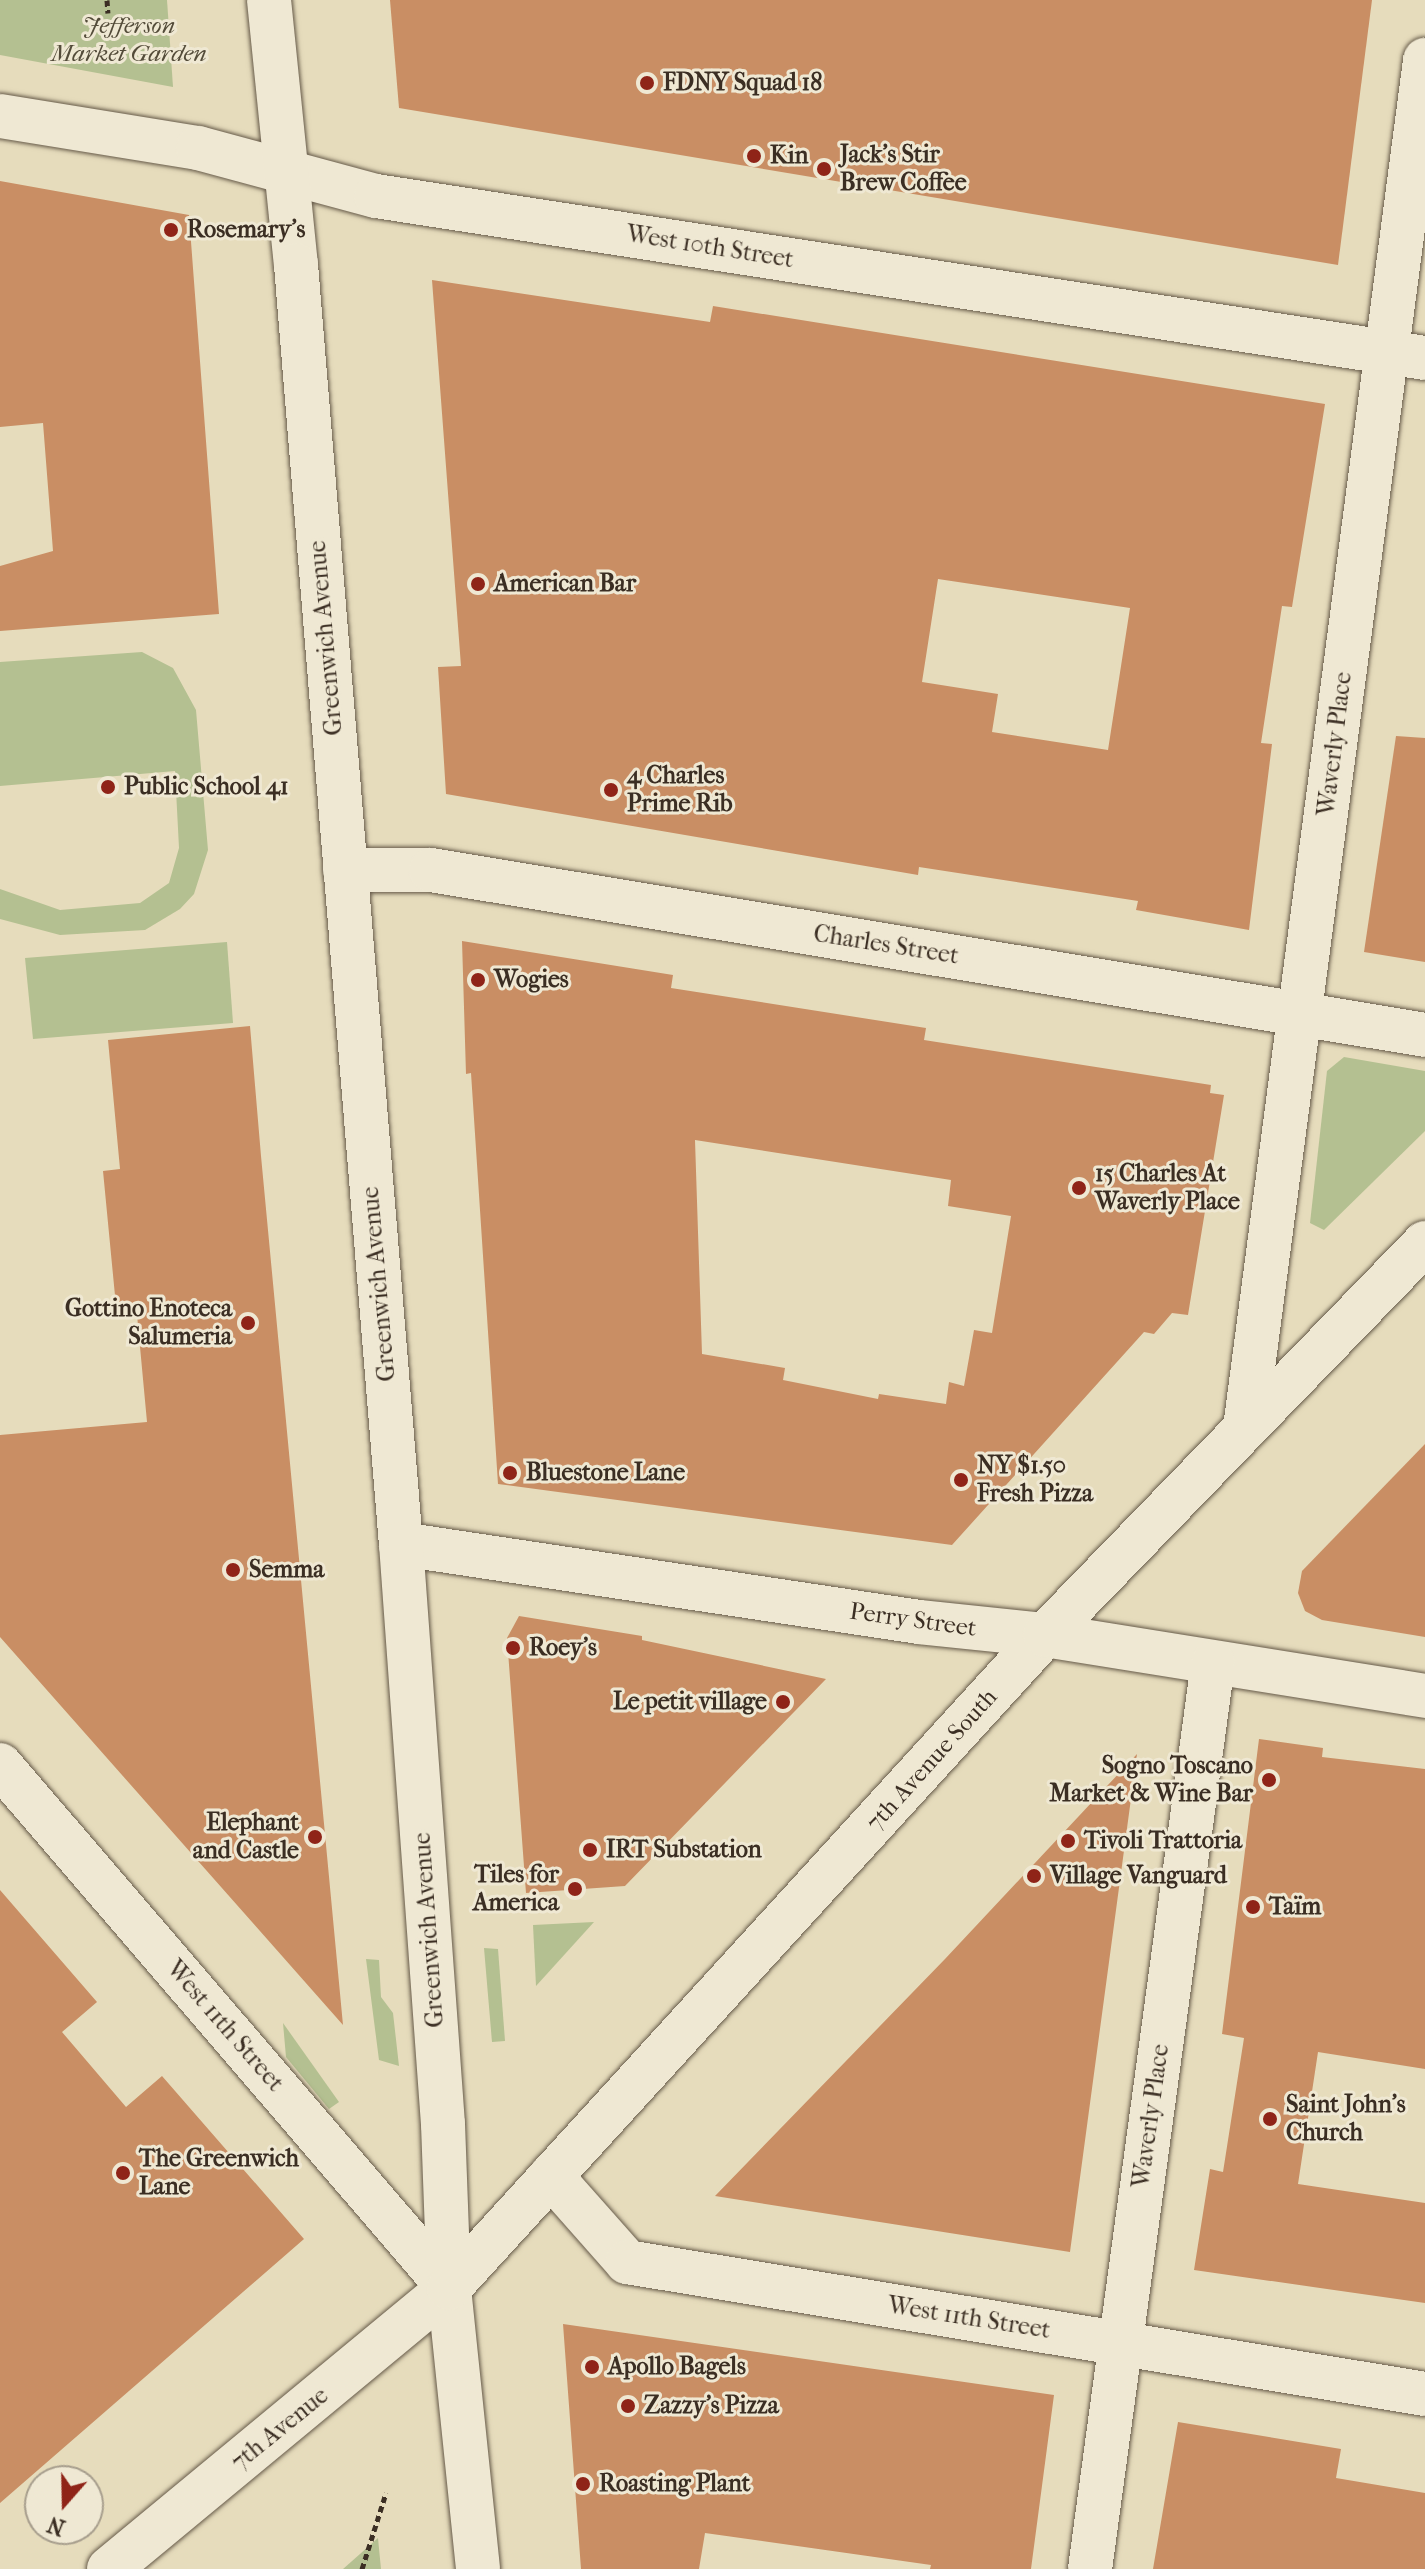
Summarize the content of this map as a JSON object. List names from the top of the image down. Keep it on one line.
{"streets":{"street":["West 10th Street","Greenwich Avenue","Waverly Place","Charles Street","Perry Street","7th Avenue South","West 11th Street","7th Avenue"]},"crossings":[["West 10th Street","Greenwich Avenue"],["West 10th Street","Waverly Place"],["Greenwich Avenue","Charles Street"],["Greenwich Avenue","Perry Street"],["Greenwich Avenue","7th Avenue South"],["Greenwich Avenue","West 11th Street"],["Greenwich Avenue","7th Avenue"],["Waverly Place","Charles Street"],["Waverly Place","Perry Street"],["Waverly Place","7th Avenue South"],["Waverly Place","West 11th Street"],["Perry Street","7th Avenue South"],["7th Avenue South","West 11th Street"],["7th Avenue South","7th Avenue"],["West 11th Street","7th Avenue"]],"parks":["Jefferson Market Garden"],"places":["FDNY Squad 18","Kin","Jack's Stir Brew Coffee","Rosemary's","American Bar","Public School 41","4 Charles Prime Rib","Wogies","15 Charles At Waverly Place","Gottino Enoteca Salumeria","Bluestone Lane","NY $1.50 Fresh Pizza","Semma","Roey's","Le petit village","Sogno Toscano Market & Wine Bar","Elephant and Castle","Tivoli Trattoria","IRT Substation","Village Vanguard","Tiles for America","Taïm","Saint John's Church","The Greenwich Lane","Apollo Bagels","Zazzy's Pizza","Roasting Plant"],"north":"bottom"}
